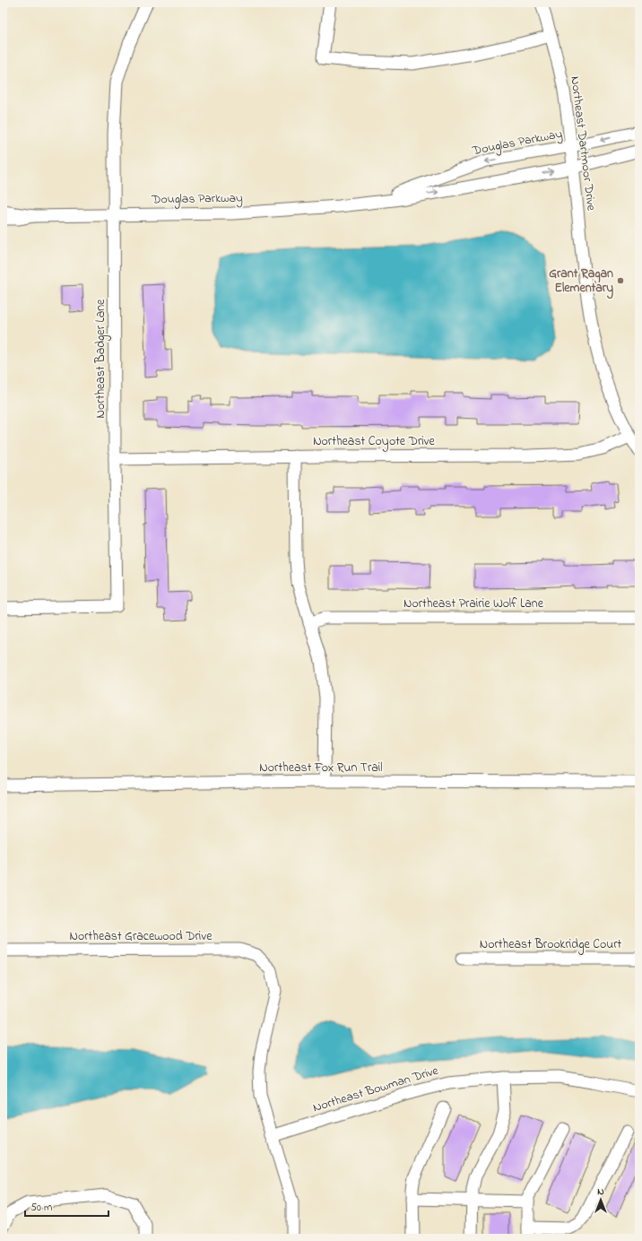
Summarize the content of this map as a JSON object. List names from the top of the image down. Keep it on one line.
{"streets":{"street":["Douglas Parkway","Northeast Dartmoor Drive","Northeast Badger Lane","Northeast Coyote Drive","Northeast Prairie Wolf Lane","Northeast Fox Run Trail","Northeast Gracewood Drive","Northeast Brookridge Court","Northeast Bowman Drive"]},"crossings":[["Douglas Parkway","Northeast Dartmoor Drive"],["Douglas Parkway","Northeast Badger Lane"],["Northeast Dartmoor Drive","Northeast Coyote Drive"],["Northeast Badger Lane","Northeast Coyote Drive"],["Northeast Gracewood Drive","Northeast Bowman Drive"]],"places":["Grant Ragan Elementary"],"scale_bar":"50 m","north":"top"}
